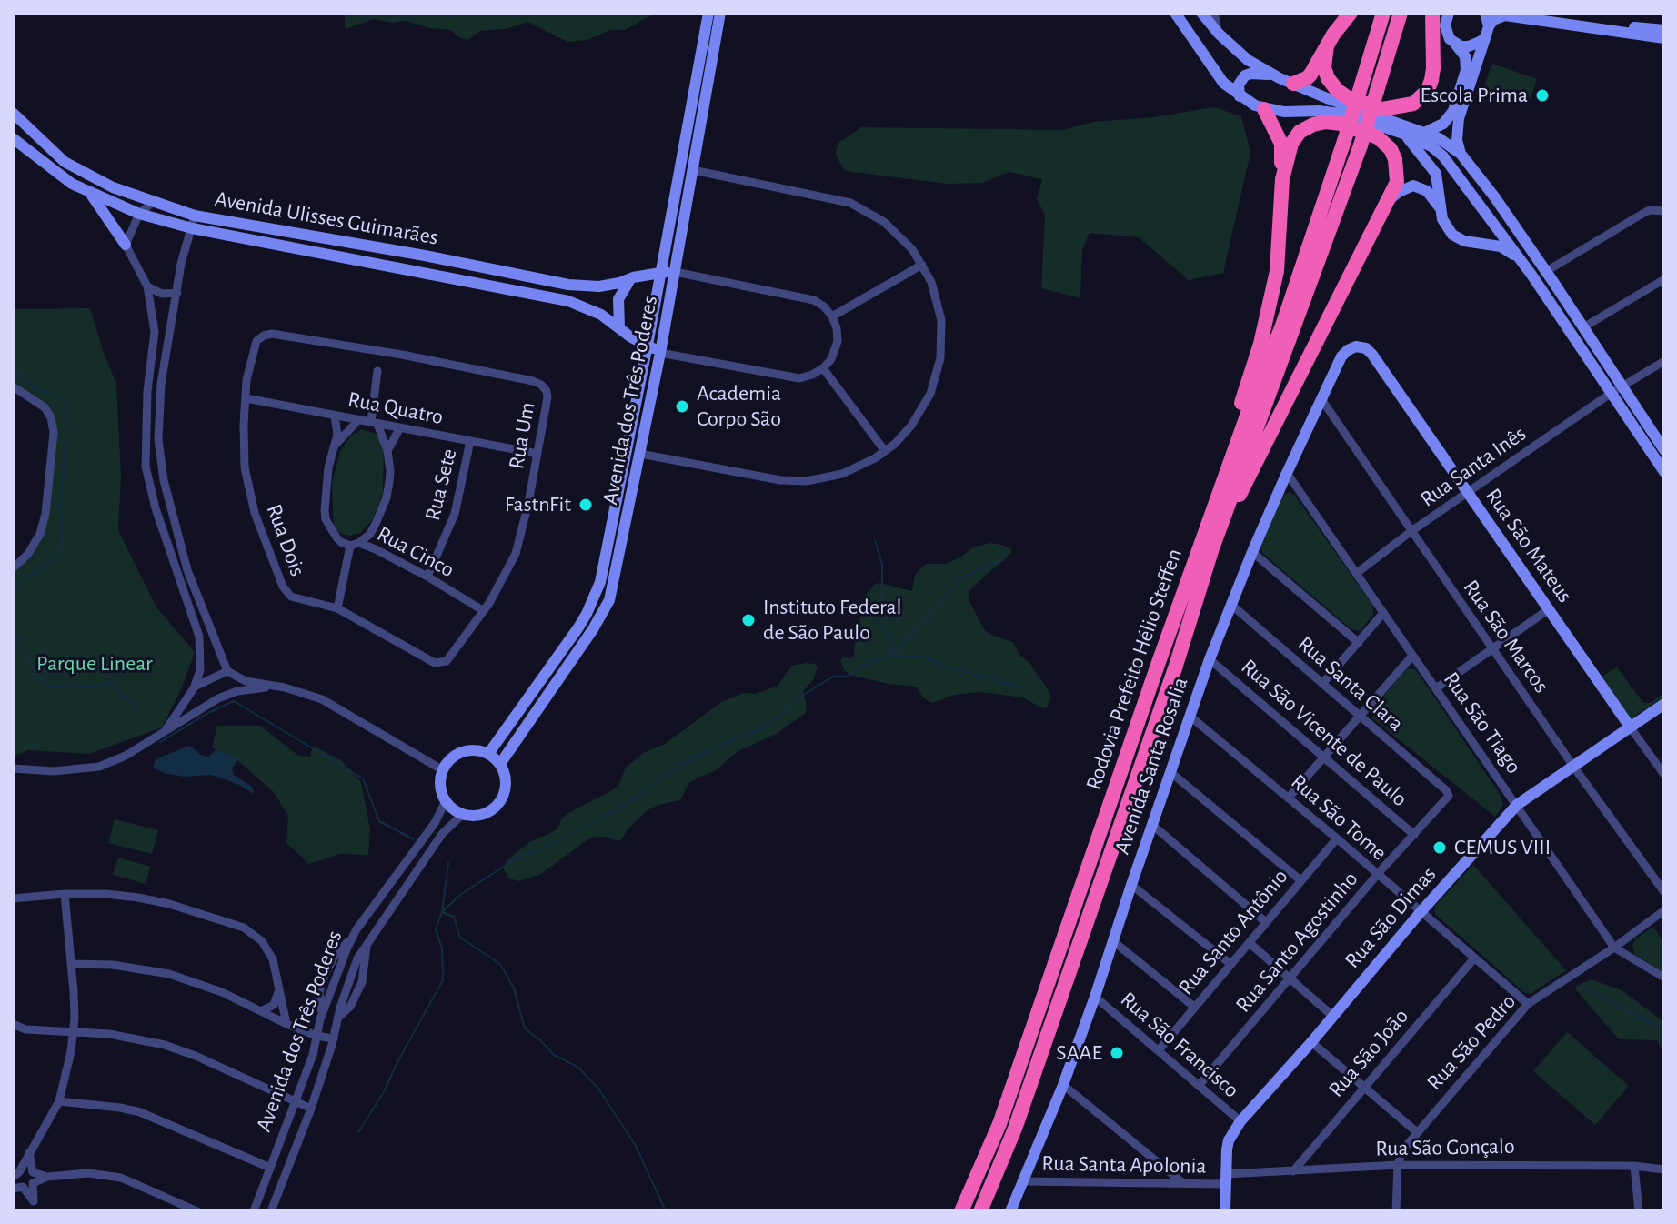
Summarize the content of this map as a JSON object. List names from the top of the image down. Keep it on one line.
{"streets":{"highway":["Rodovia Prefeito Hélio Steffen"],"street":["Avenida Ulisses Guimarães","Avenida dos Três Poderes","Rua Quatro","Rua Um","Rua Santa Inês","Rua Sete","Rua Dois","Rua São Mateus","Rua Cinco","Rua São Marcos","Rua Santa Clara","Rua São Tiago","Rua São Vicente de Paulo","Avenida Santa Rosalia","Rua São Tome","Rua São Dimas","Rua Santo Antônio","Rua Santo Agostinho","Rua São Pedro","Rua São Francisco","Rua São João","Rua São Gonçalo","Rua Santa Apolonia"]},"crossings":[["Avenida Ulisses Guimarães","Avenida dos Três Poderes"],["Rua Quatro","Rua Um"],["Rua Quatro","Rua Sete"],["Rua Quatro","Rua Dois"],["Rua Quatro","Rua Cinco"],["Rua Um","Rua Dois"],["Rua Um","Rua Cinco"],["Rua Santa Inês","Rua São Mateus"],["Rua Santa Inês","Rua São Marcos"],["Rua Santa Inês","Rua São Tiago"],["Rua Sete","Rua Cinco"],["Rua São Mateus","Avenida Santa Rosalia"],["Rua São Mateus","Rua São Dimas"],["Rua São Marcos","Avenida Santa Rosalia"],["Rua São Marcos","Rua São Dimas"],["Rua Santa Clara","Avenida Santa Rosalia"],["Rua Santa Clara","Rua Santo Agostinho"],["Rua São Tiago","Avenida Santa Rosalia"],["Rua São Tiago","Rua São Dimas"],["Rua São Tiago","Rua São Pedro"],["Rua São Vicente de Paulo","Avenida Santa Rosalia"],["Rua São Vicente de Paulo","Rua Santo Agostinho"],["Avenida Santa Rosalia","Rua São Tome"],["Avenida Santa Rosalia","Rua São Francisco"],["Avenida Santa Rosalia","Rua Santa Apolonia"],["Rua São Tome","Rua São Dimas"],["Rua São Tome","Rua Santo Antônio"],["Rua São Tome","Rua Santo Agostinho"],["Rua São Tome","Rua São Pedro"],["Rua São Tome","Rua São João"],["Rua São Dimas","Rua São Francisco"],["Rua São Dimas","Rua São Gonçalo"],["Rua São Dimas","Rua Santa Apolonia"],["Rua Santo Antônio","Rua São Francisco"],["Rua Santo Agostinho","Rua São Francisco"],["Rua São Pedro","Rua São Gonçalo"],["Rua São João","Rua São Gonçalo"],["Rua São Gonçalo","Rua Santa Apolonia"]],"parks":["Parque Linear"],"places":["Escola Prima","Academia Corpo São","FastnFit","Instituto Federal de São Paulo","CEMUS VIII","SAAE"]}
